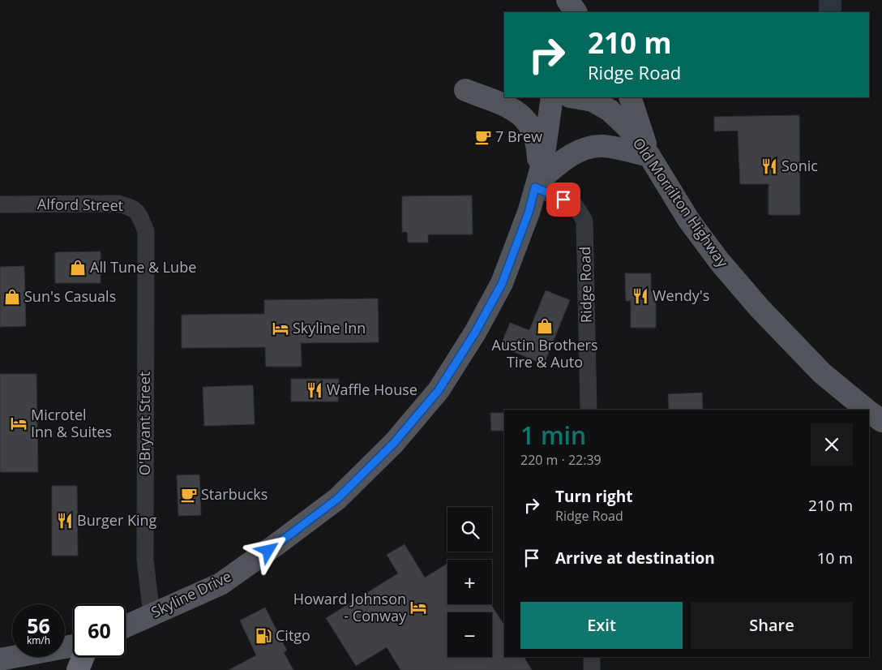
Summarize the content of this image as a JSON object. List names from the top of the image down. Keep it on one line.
{"streets":{"main road":["Old Morrilton Highway","Skyline Drive"],"street":["Alford Street","Ridge Road","O'Bryant Street"]},"crossings":[["Alford Street","O'Bryant Street"],["Ridge Road","Skyline Drive"],["O'Bryant Street","Skyline Drive"]],"places":{"cafe":["7 Brew","Starbucks"],"restaurant":["Sonic","Wendy's","Waffle House","Burger King"],"shop":["All Tune & Lube","Sun's Casuals","Austin Brothers Tire & Auto"],"hotel":["Skyline Inn","Microtel Inn & Suites","Howard Johnson - Conway"],"fuel station":["Citgo"]},"page":{"turn":["210 m","Ridge Road"],"heading":["1 min","220 m · 22:39"],"list":[{"name":"Turn right","note":"Ridge Road","value":"210 m"},{"name":"Arrive at destination","value":"10 m"}],"map_buttons":["+","−"],"buttons":["Exit","Share"],"speed":"56 km/h","limit":"60"}}
